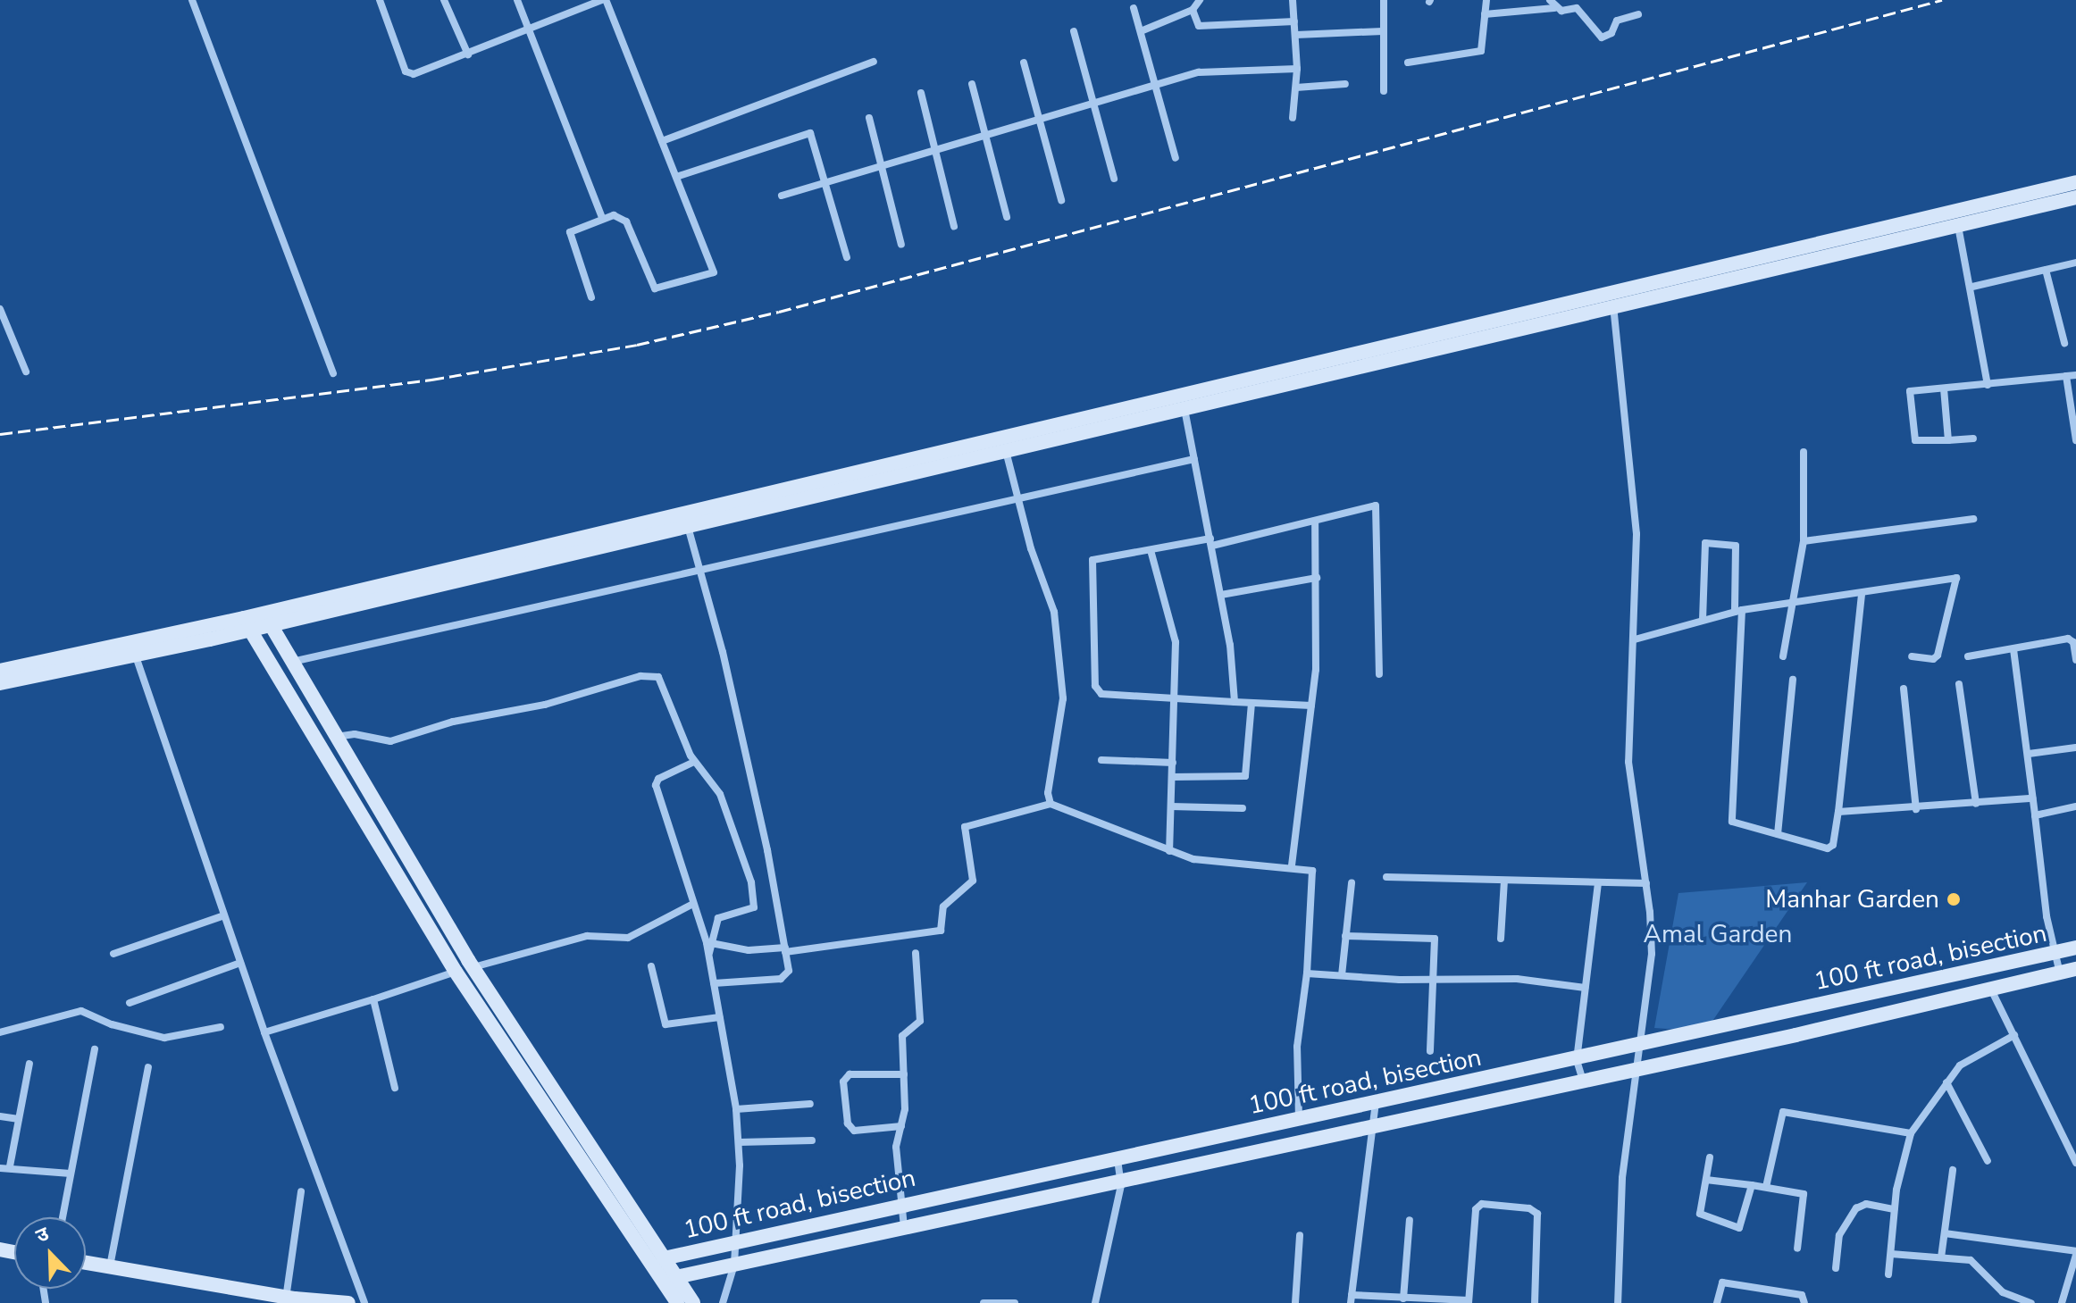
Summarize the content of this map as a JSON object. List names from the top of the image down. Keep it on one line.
{"streets":{"street":["100 ft road, bisection"]},"parks":["Amal Garden"],"places":["Manhar Garden"],"north":"top left"}
